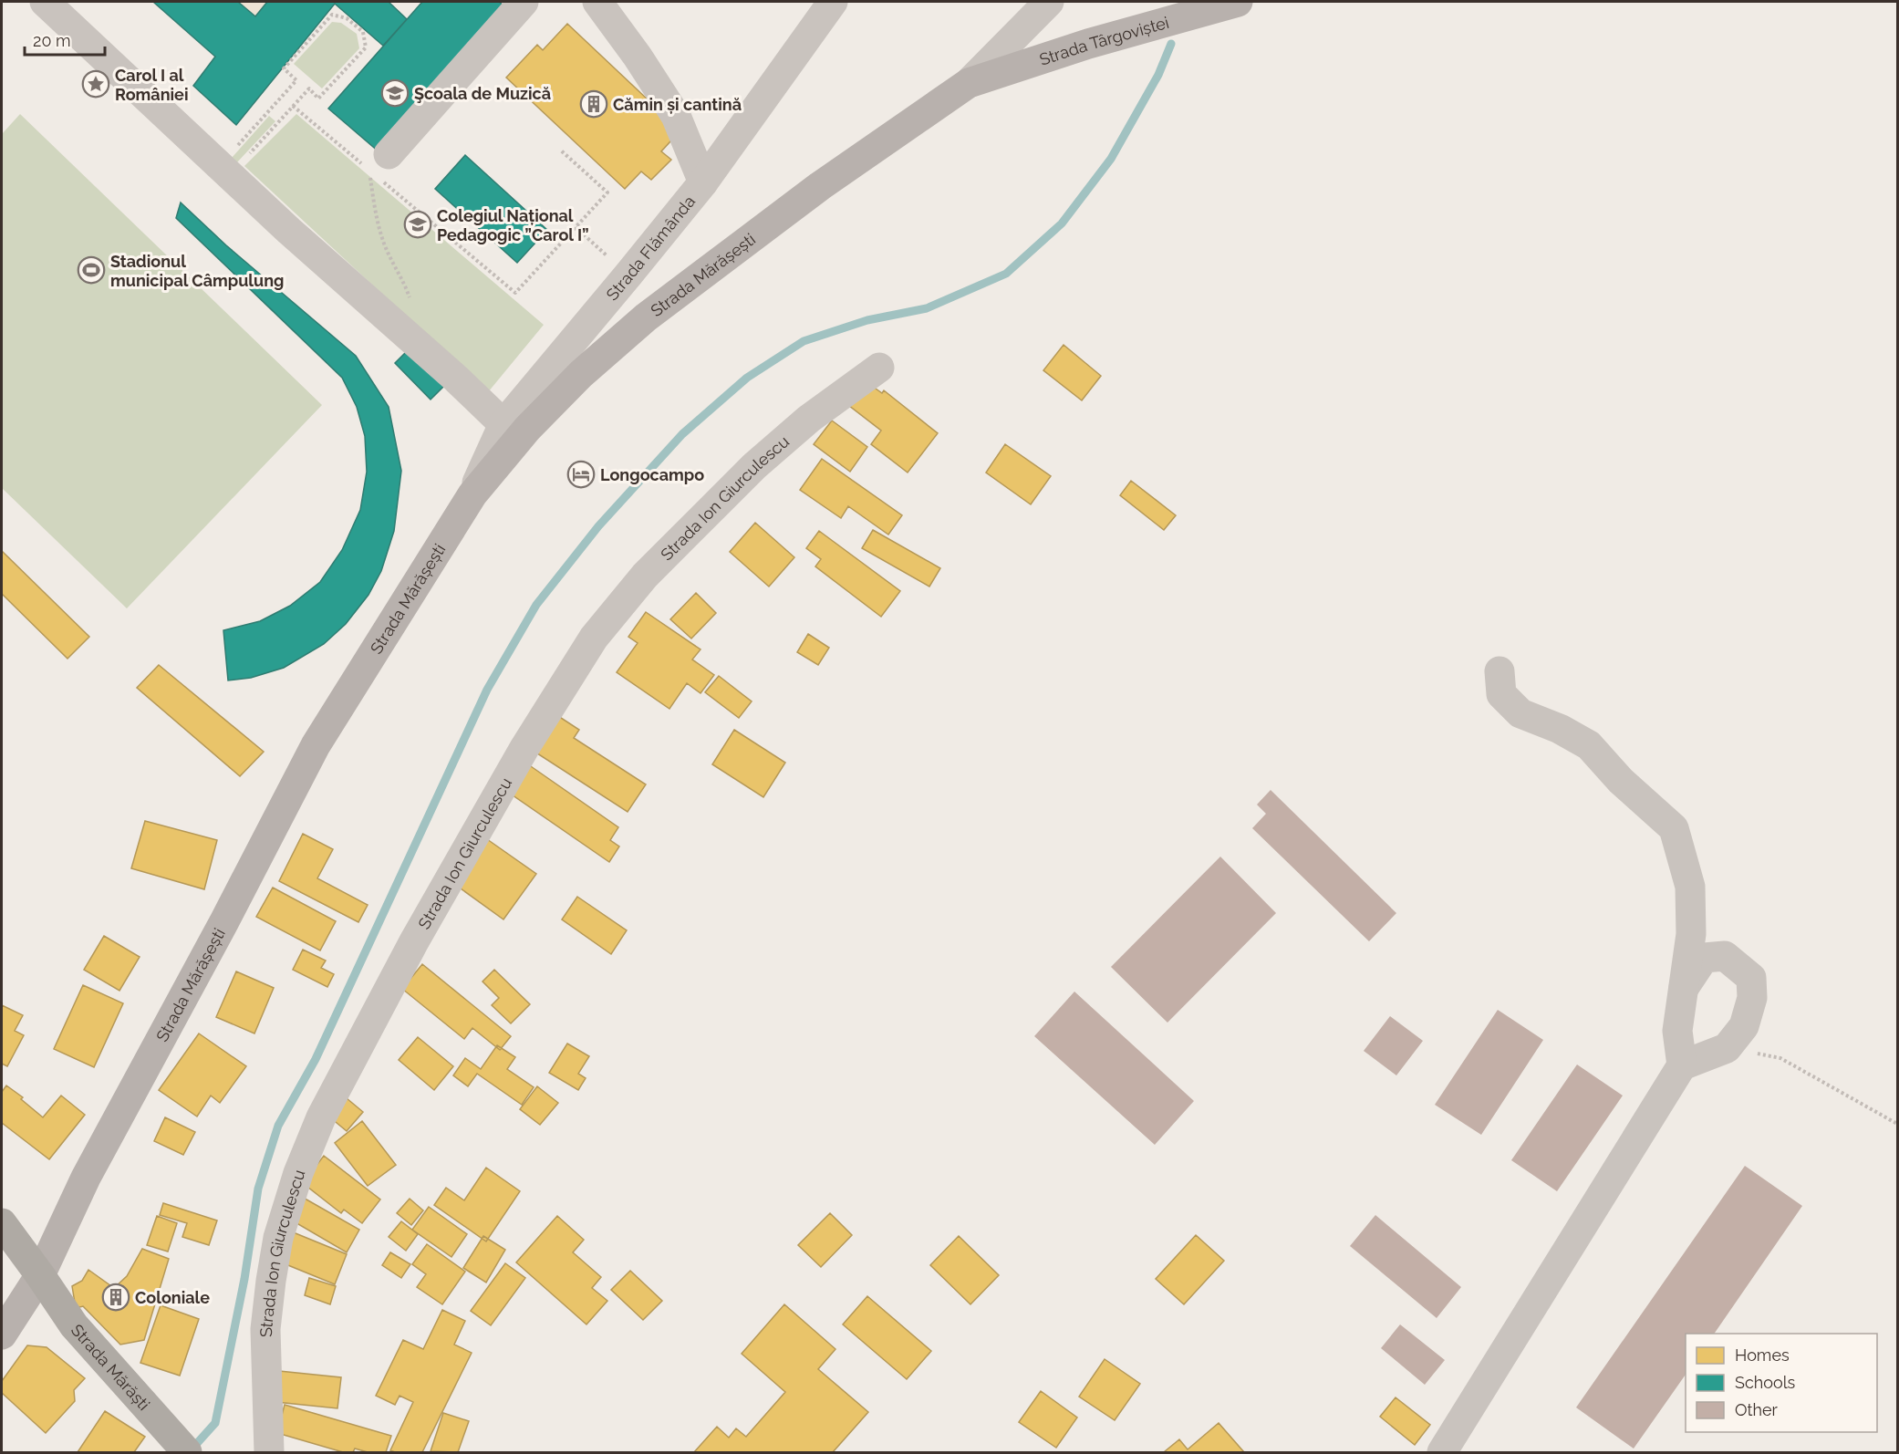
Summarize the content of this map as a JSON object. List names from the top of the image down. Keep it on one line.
{"streets":{"highway":["Strada Mărăști"],"main road":["Strada Târgoviștei","Strada Mărășești"],"street":["Strada Flămânda","Strada Ion Giurculescu"]},"crossings":[["Strada Târgoviștei","Strada Mărășești"],["Strada Flămânda","Strada Mărășești"],["Strada Mărășești","Strada Mărăști"]],"places":{"place":["Carol I al României"],"school or university":["Şcoala de Muzică","Colegiul Național Pedagogic ”Carol I”"],"building":["Cămin și cantină","Coloniale"],"sports":["Stadionul municipal Câmpulung"],"hotel":["Longocampo"]},"legend":["Homes","Schools","Other"],"scale_bar":"20 m"}
